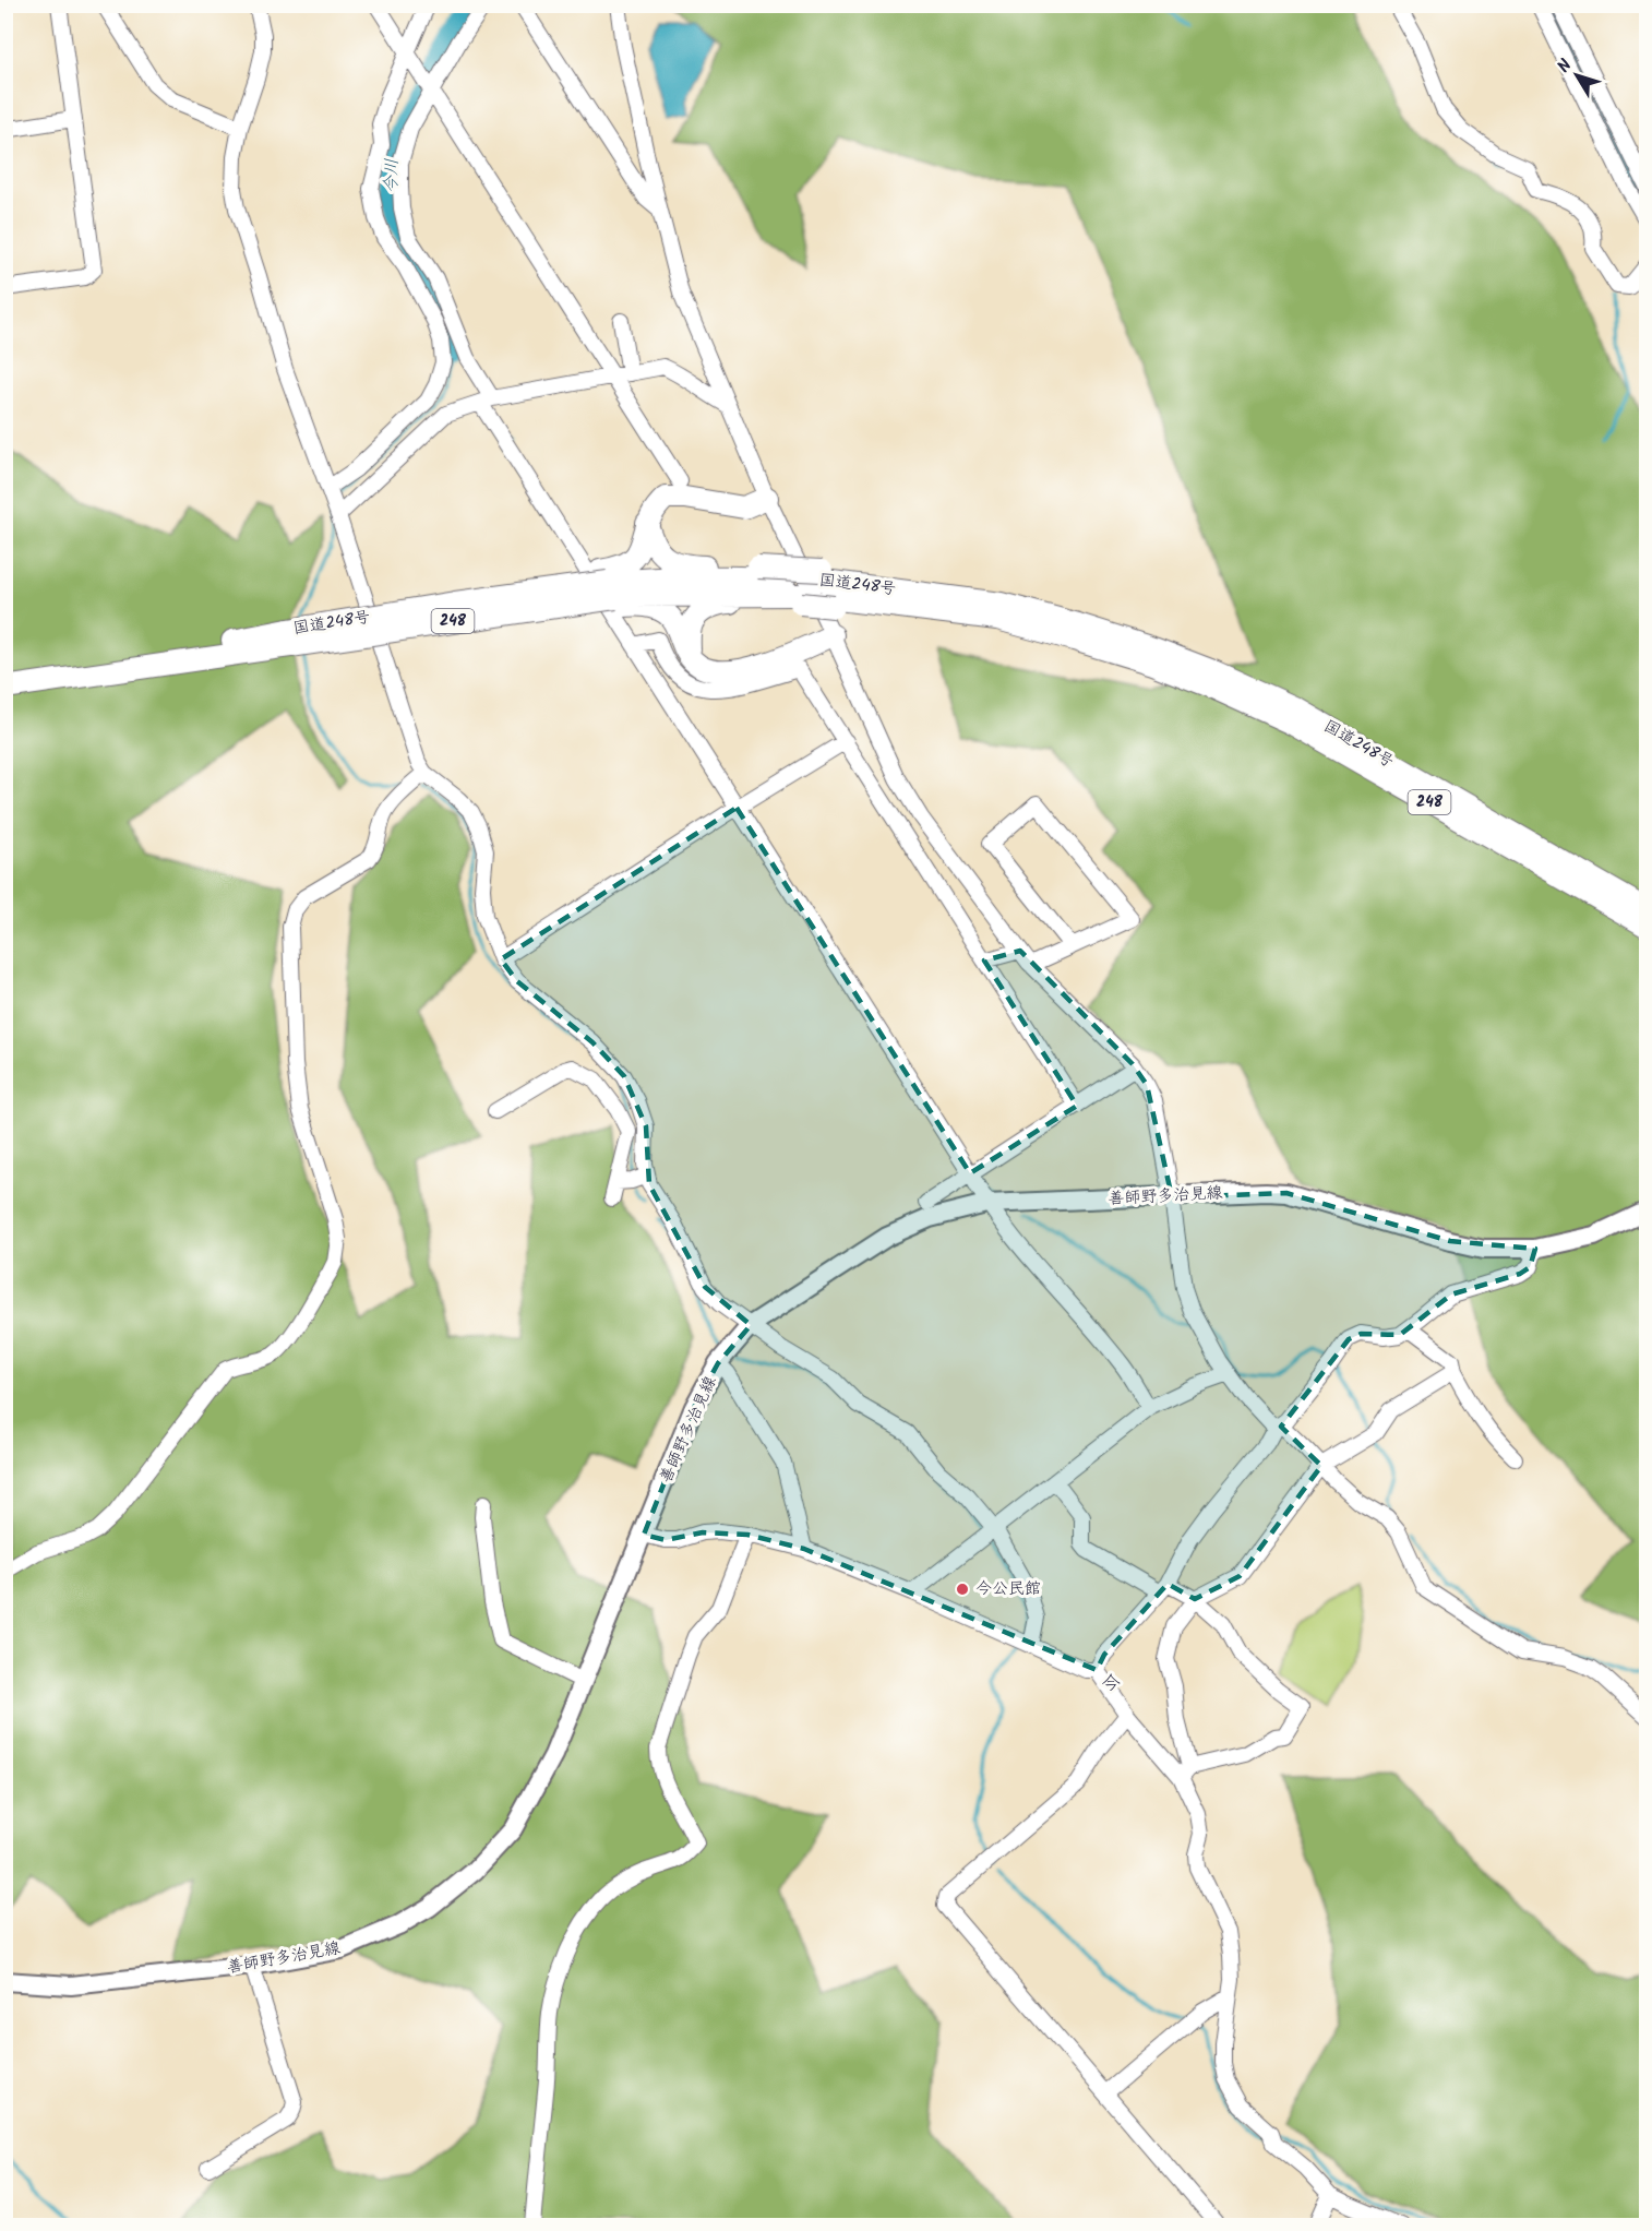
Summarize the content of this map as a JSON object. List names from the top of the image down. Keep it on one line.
{"streets":{"highway":["国道248号","248"],"main road":["善師野多治見線"]},"districts":["今"],"water":["今川"],"places":["今公民館"],"north":"top left"}
